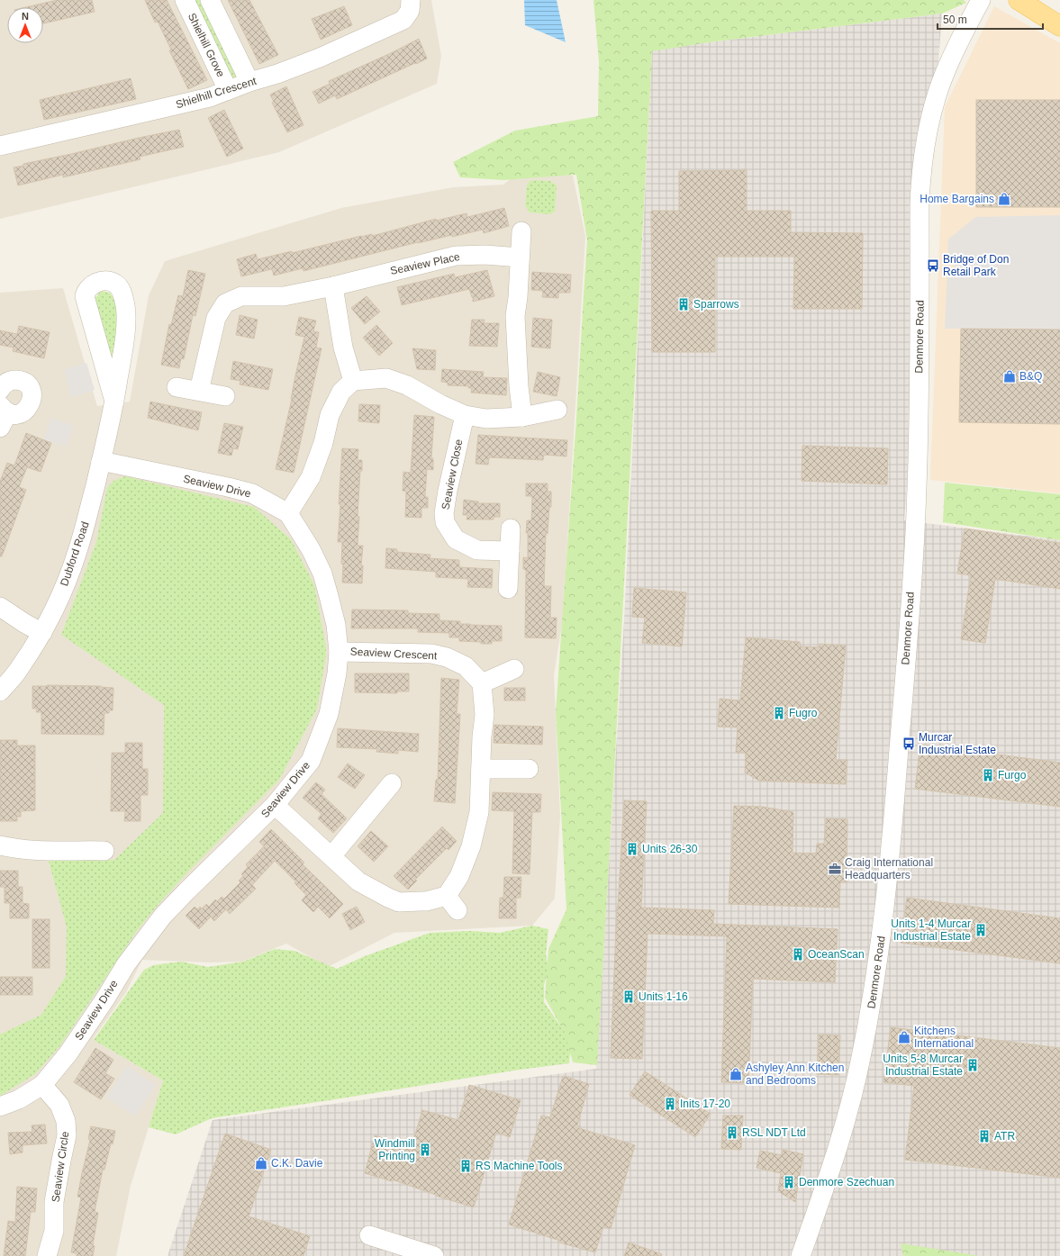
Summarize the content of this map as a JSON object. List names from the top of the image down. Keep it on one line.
{"streets":{"street":["Shielhill Grove","Shielhill Crescent","Seaview Place","Denmore Road","Seaview Close","Seaview Drive","Dubford Road","Seaview Crescent","Seaview Circle"]},"crossings":[["Shielhill Grove","Shielhill Crescent"],["Seaview Drive","Dubford Road"],["Seaview Drive","Seaview Crescent"],["Seaview Drive","Seaview Circle"]],"places":{"shop":["Home Bargains","B&Q","Kitchens International","Ashyley Ann Kitchen and Bedrooms","C.K. Davie"],"bus stop":["Bridge of Don Retail Park","Murcar Industrial Estate"],"building":["Sparrows","Fugro","Furgo","Units 26-30","Units 1-4 Murcar Industrial Estate","OceanScan","Units 1-16","Units 5-8 Murcar Industrial Estate","Inits 17-20","RSL NDT Ltd","ATR","Windmill Printing","RS Machine Tools","Denmore Szechuan"],"office":["Craig International Headquarters"]},"scale_bar":"50 m","north":"top"}
